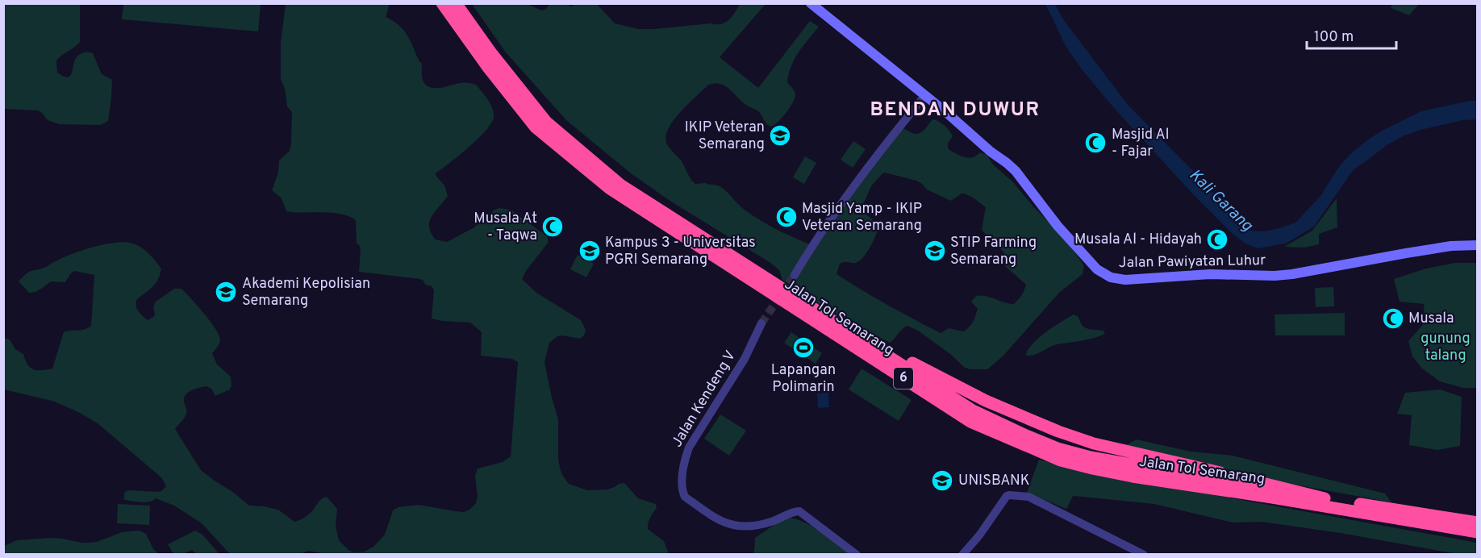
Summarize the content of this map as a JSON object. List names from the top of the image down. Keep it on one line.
{"streets":{"highway":["Jalan Tol Semarang","6"],"main road":["Jalan Pawiyatan Luhur"],"street":["Jalan Kendeng V"]},"districts":["BENDAN DUWUR"],"water":["Kali Garang"],"parks":["gunung talang"],"places":{"school or university":["IKIP Veteran Semarang","Kampus 3 - Universitas PGRI Semarang","STIP Farming Semarang","Akademi Kepolisian Semarang","UNISBANK"],"mosque":["Masjid Al - Fajar","Masjid Yamp - IKIP Veteran Semarang","Musala At - Taqwa","Musala Al - Hidayah","Musala"],"sports":["Lapangan Polimarin"]},"scale_bar":"100 m"}
